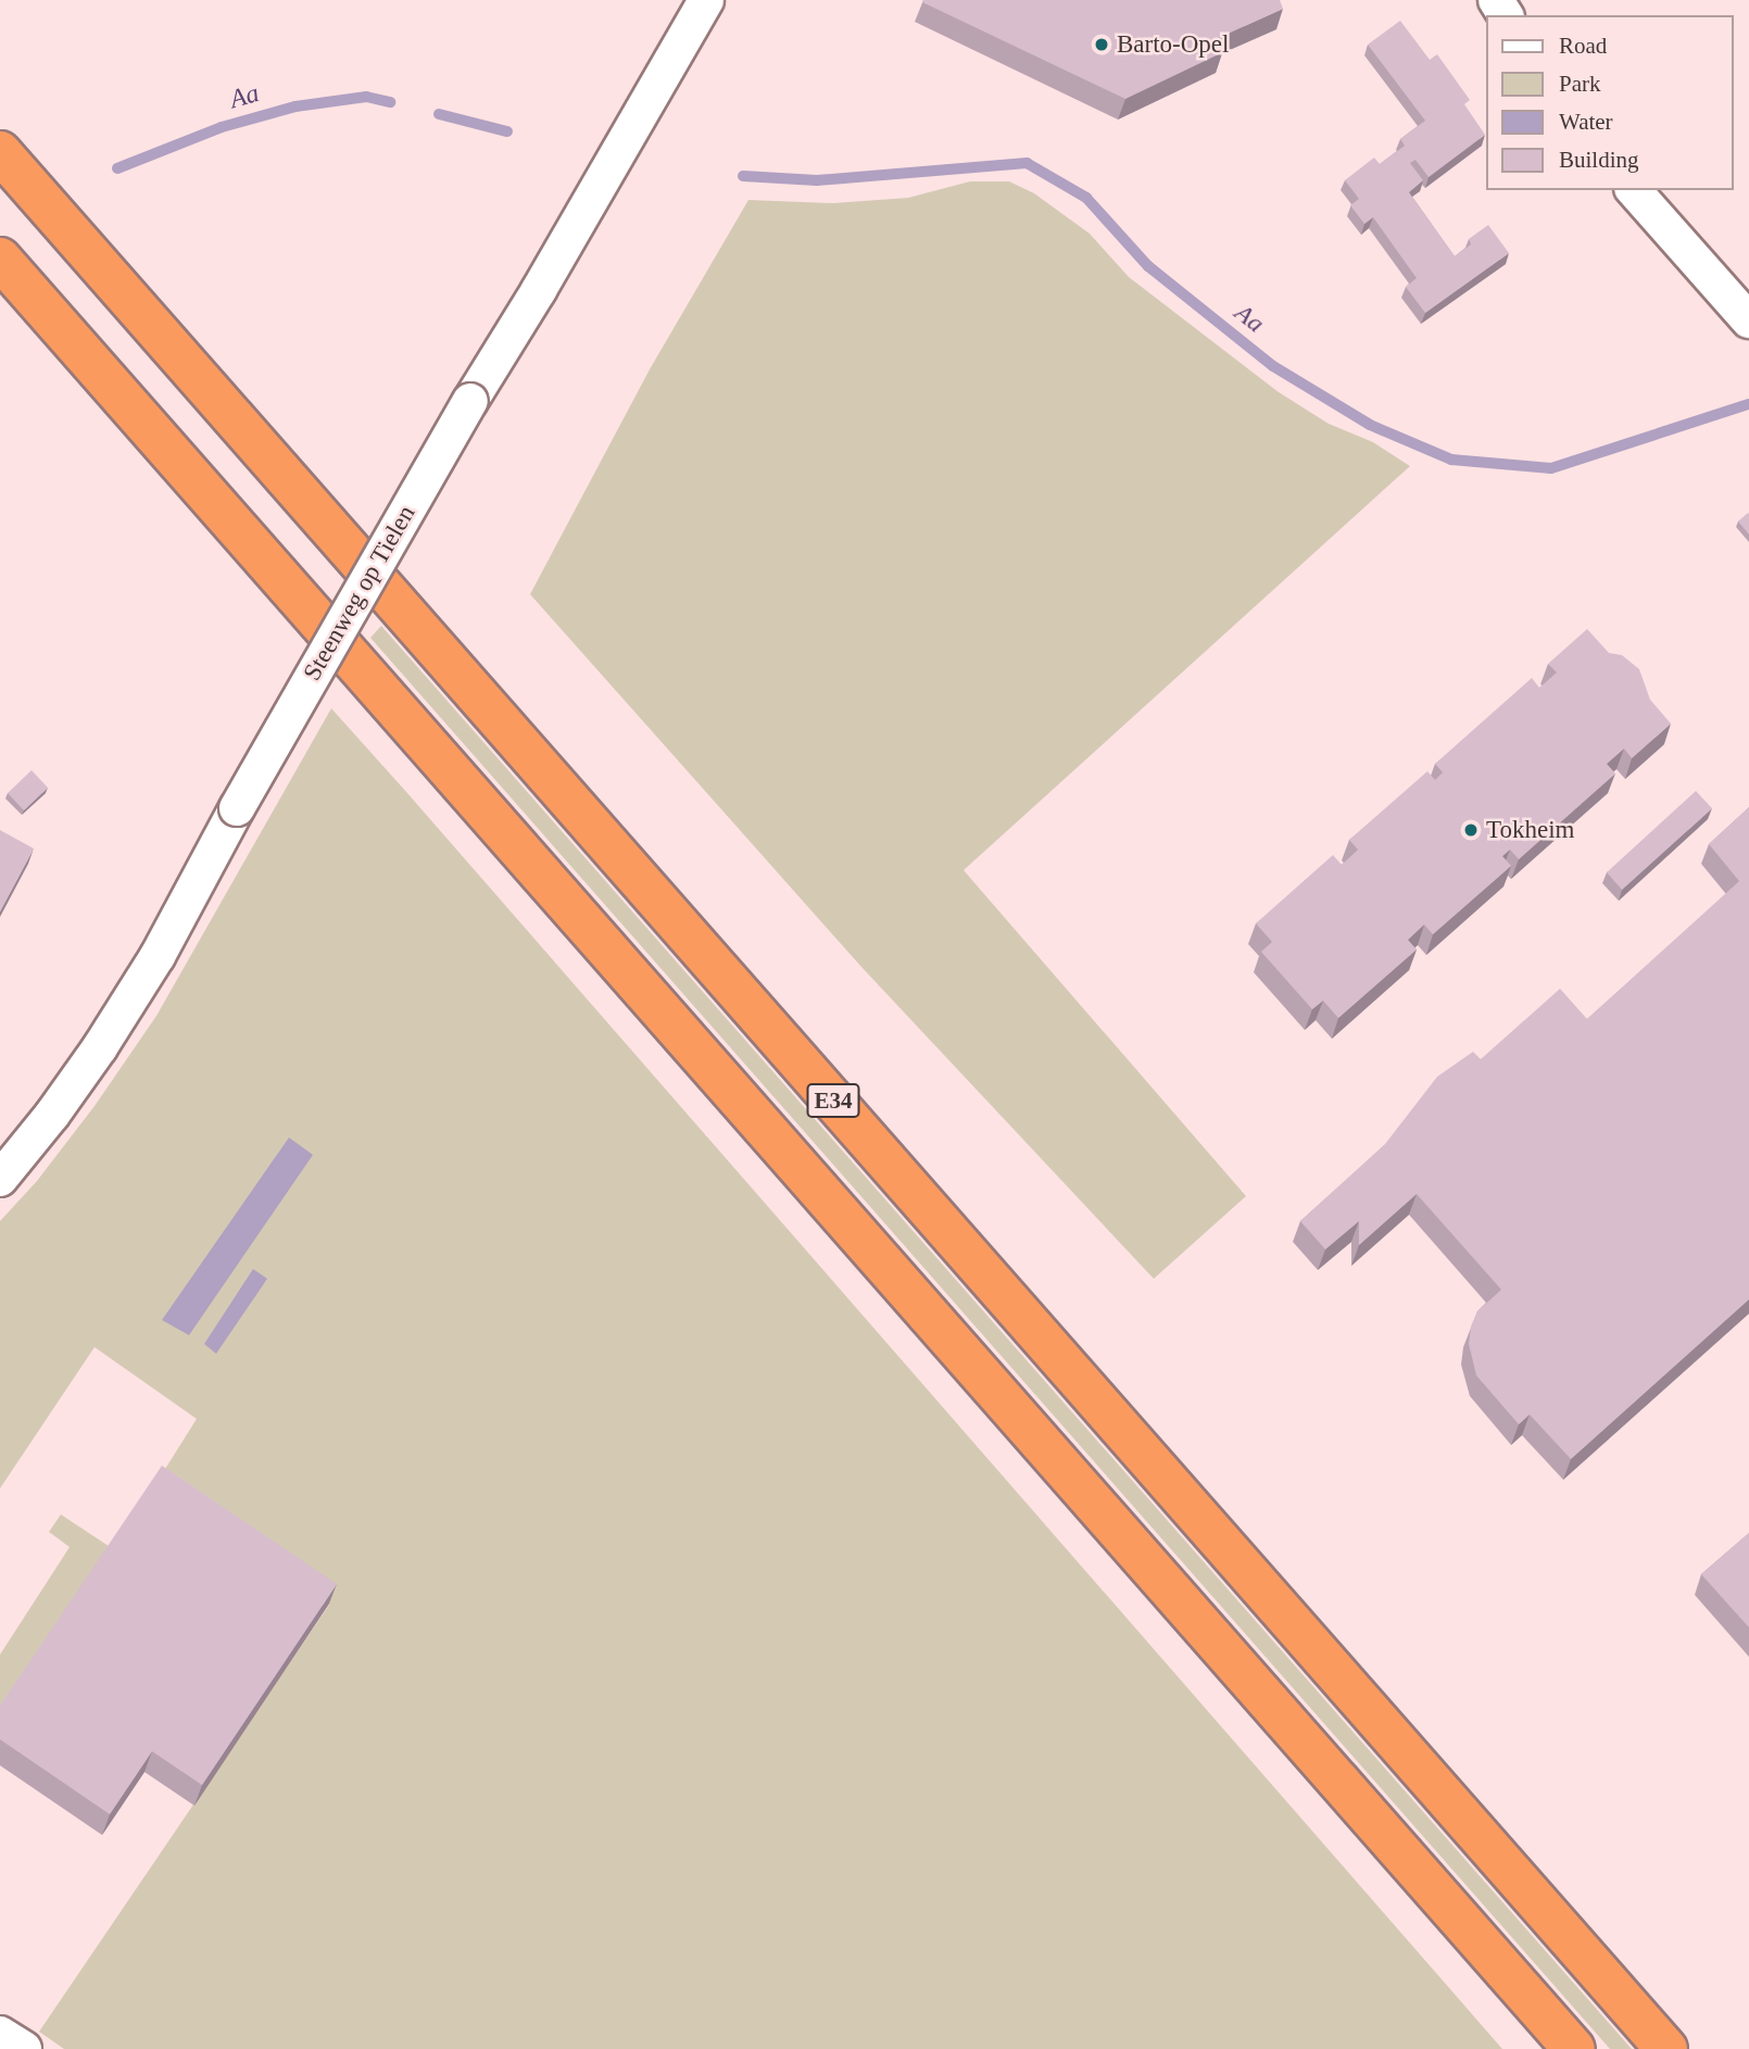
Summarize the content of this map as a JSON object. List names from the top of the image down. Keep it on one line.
{"streets":{"highway":["E34"],"street":["Steenweg op Tielen"]},"water":["Aa"],"places":["Barto-Opel","Tokheim"],"legend":["Road","Park","Water","Building"]}
